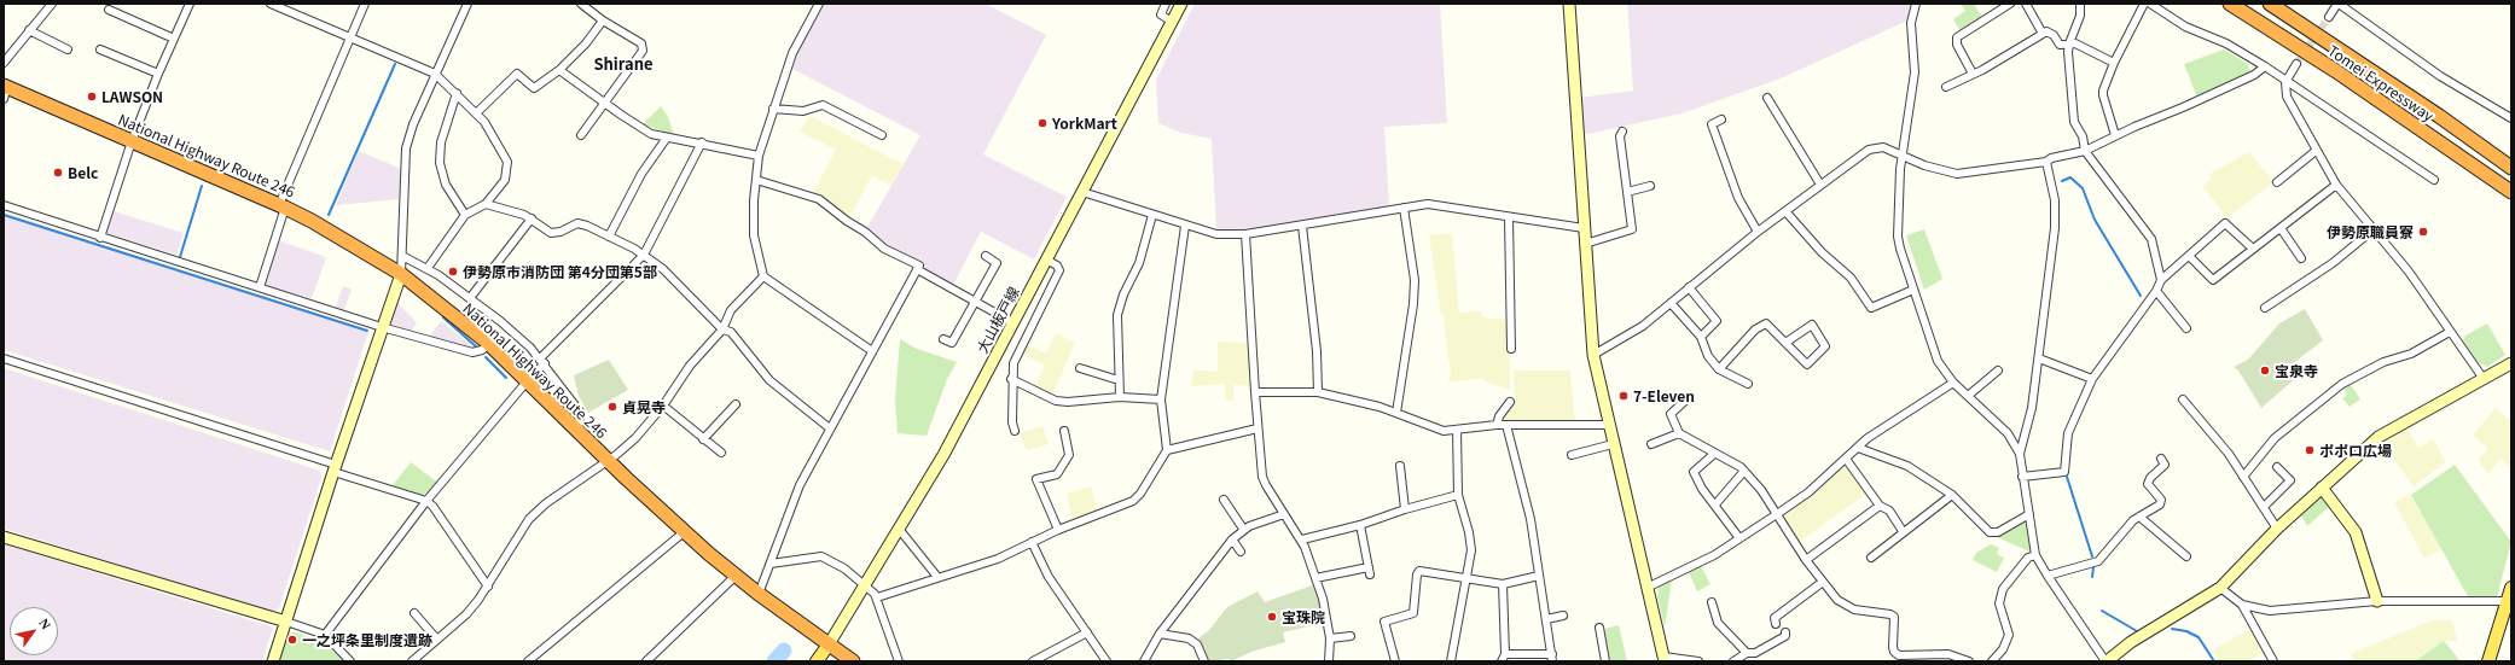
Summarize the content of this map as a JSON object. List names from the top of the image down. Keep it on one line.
{"streets":{"highway":["Tomei Expressway","National Highway Route 246"],"street":["大山板戸線"]},"crossings":[["National Highway Route 246","大山板戸線"]],"districts":["Shirane"],"places":["LAWSON","YorkMart","Belc","伊勢原職員寮","伊勢原市消防団 第4分団第5部","宝泉寺","7-Eleven","貞晃寺","ポポロ広場","宝珠院","一之坪条里制度遺跡"],"north":"top right"}
